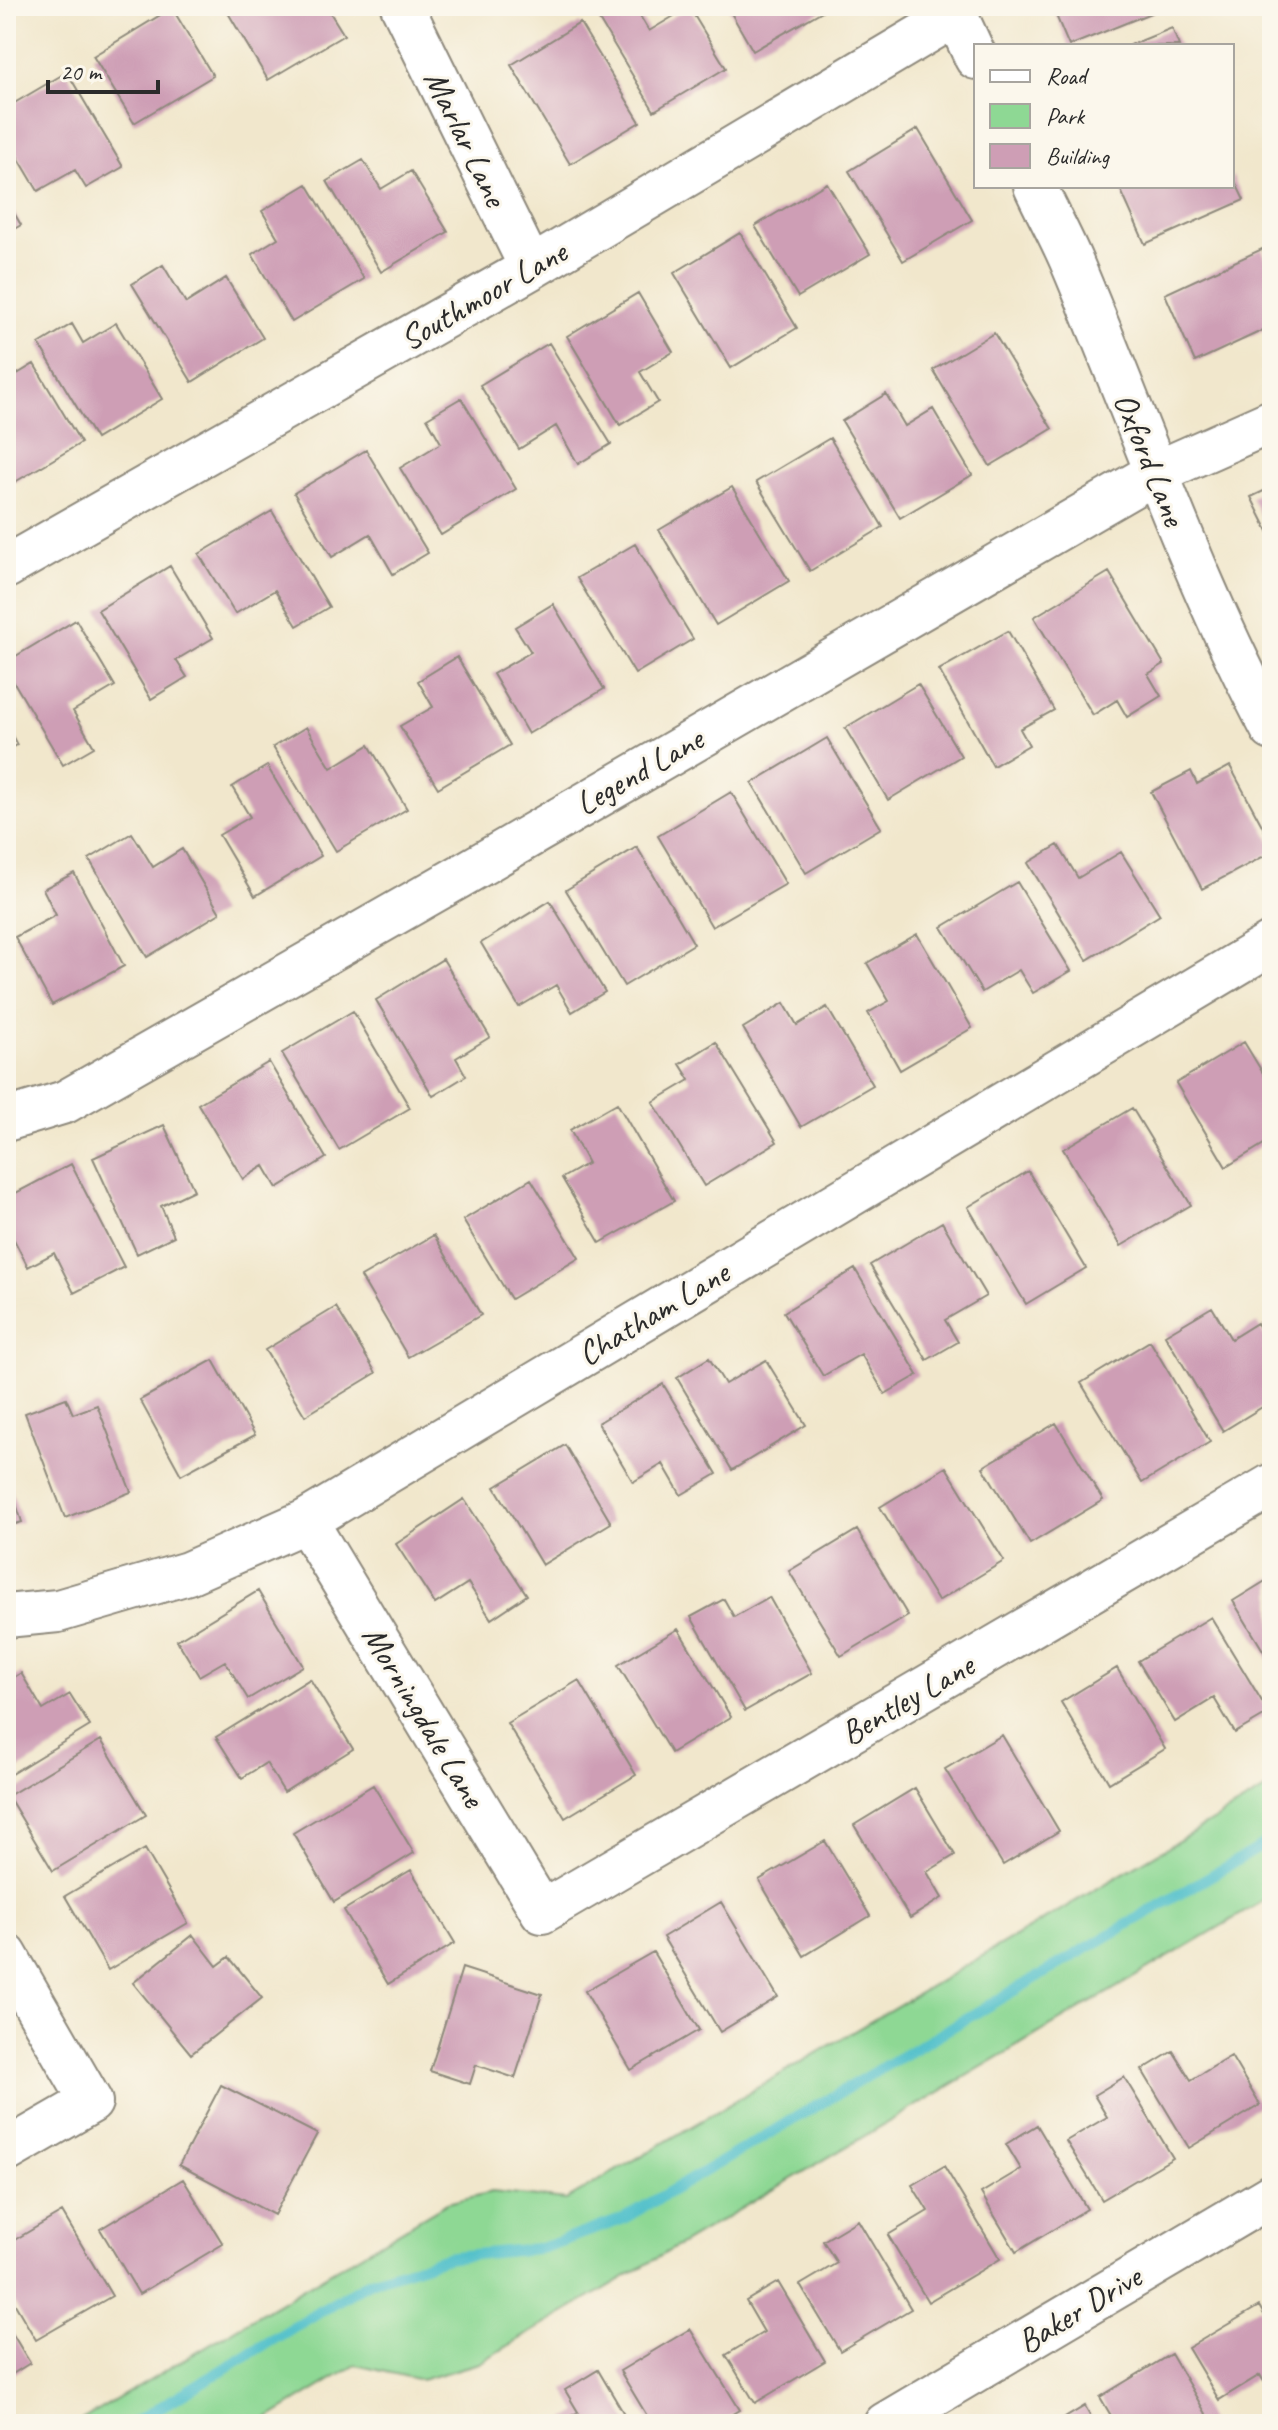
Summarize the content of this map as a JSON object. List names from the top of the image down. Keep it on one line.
{"streets":{"street":["Marlar Lane","Southmoor Lane","Oxford Lane","Legend Lane","Chatham Lane","Bentley Lane","Morningdale Lane","Baker Drive"]},"crossings":[["Marlar Lane","Southmoor Lane"],["Oxford Lane","Legend Lane"],["Chatham Lane","Morningdale Lane"],["Bentley Lane","Morningdale Lane"]],"legend":["Road","Park","Building"],"scale_bar":"20 m"}
